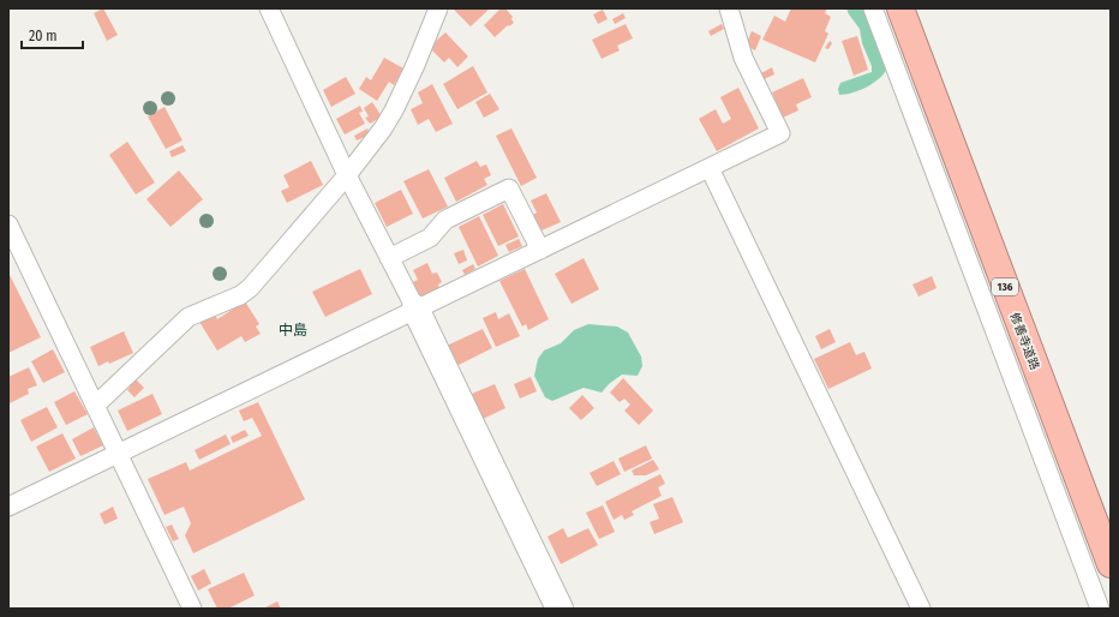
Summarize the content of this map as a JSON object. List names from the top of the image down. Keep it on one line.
{"streets":{"highway":["136","修善寺道路"]},"districts":["中島"],"scale_bar":"20 m"}
